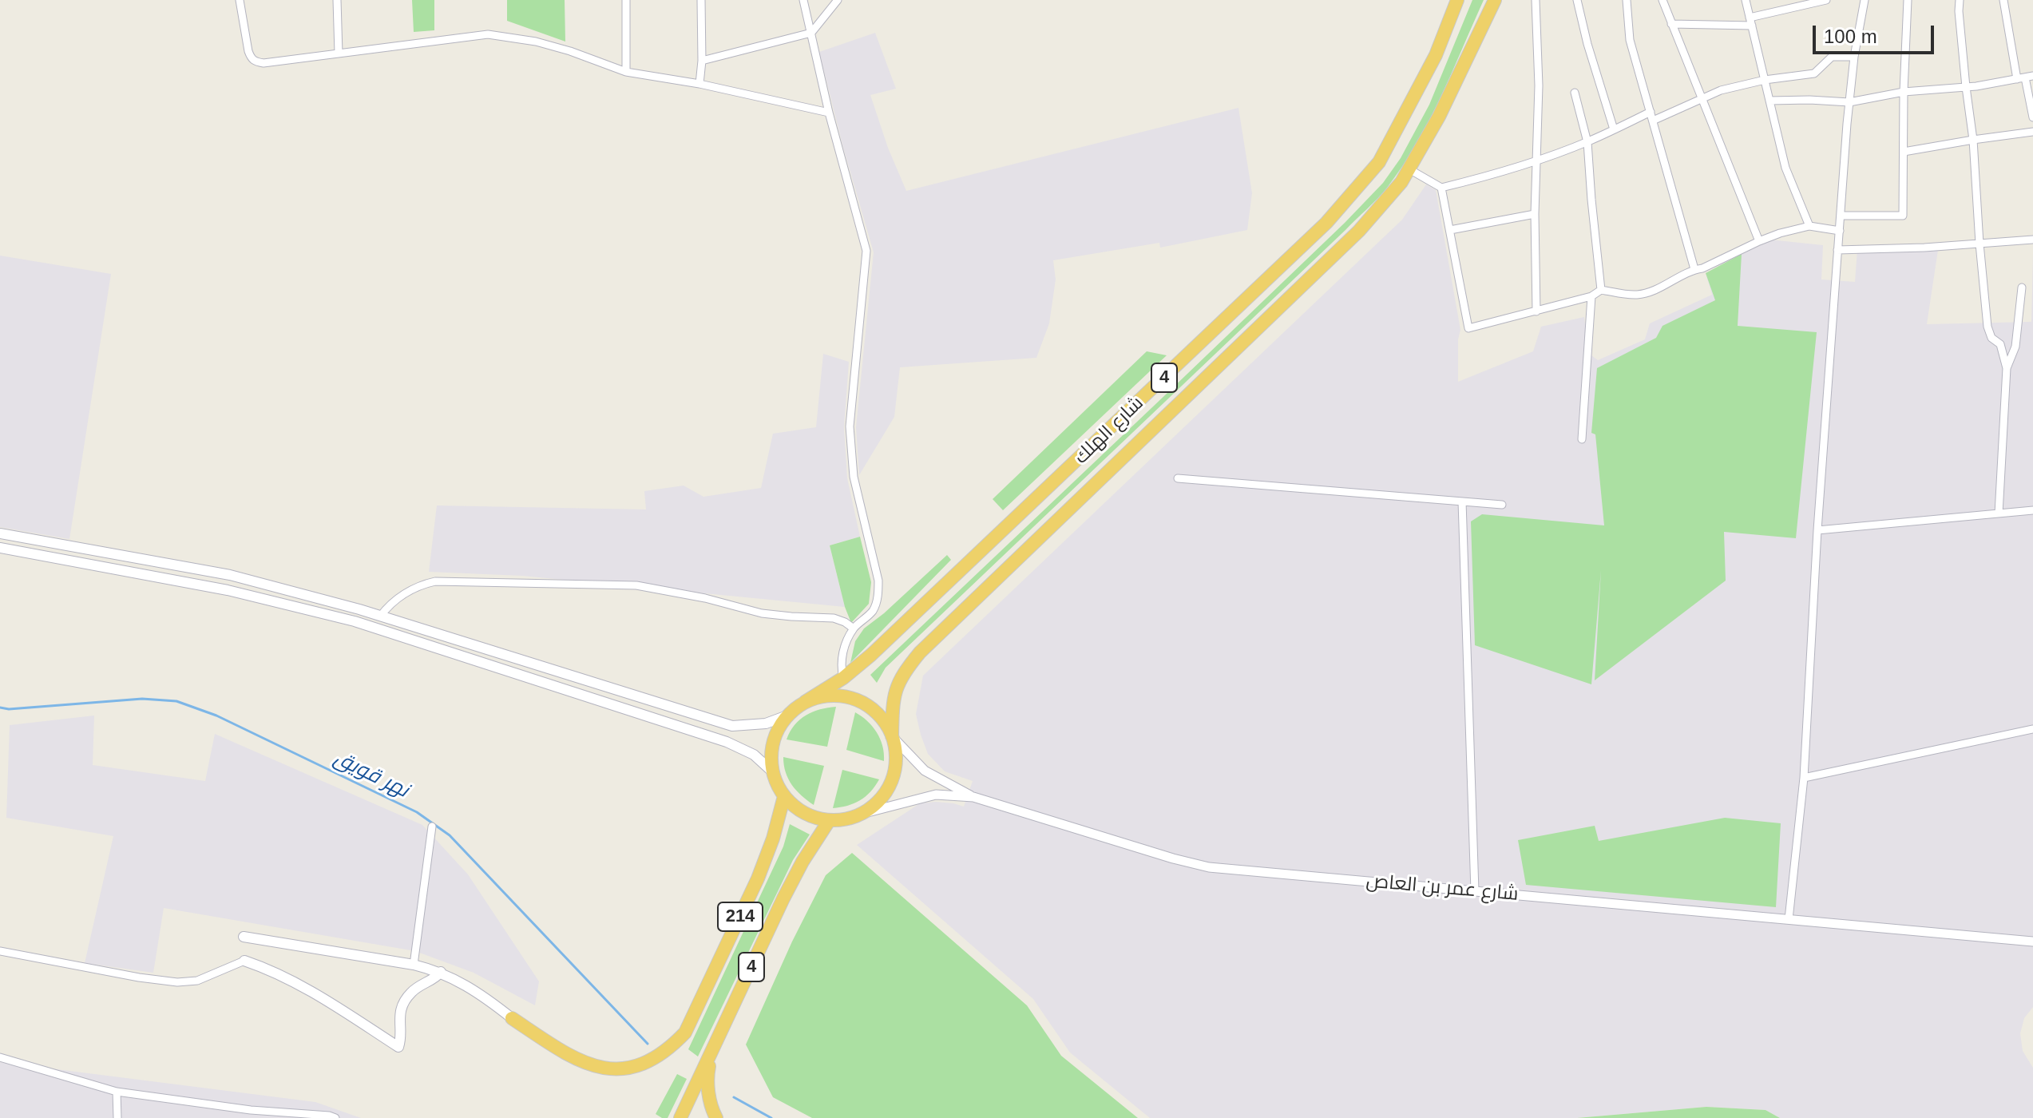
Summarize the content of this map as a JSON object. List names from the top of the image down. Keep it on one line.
{"streets":{"highway":["4","شارع الهلك","214"],"street":["شارع عمر بن العاص"]},"crossings":[["4","شارع الهلك"],["4","شارع عمر بن العاص"],["4","214"],["شارع الهلك","شارع عمر بن العاص"],["شارع الهلك","214"],["شارع عمر بن العاص","214"]],"water":["نهر قويق"],"scale_bar":"100 m"}
